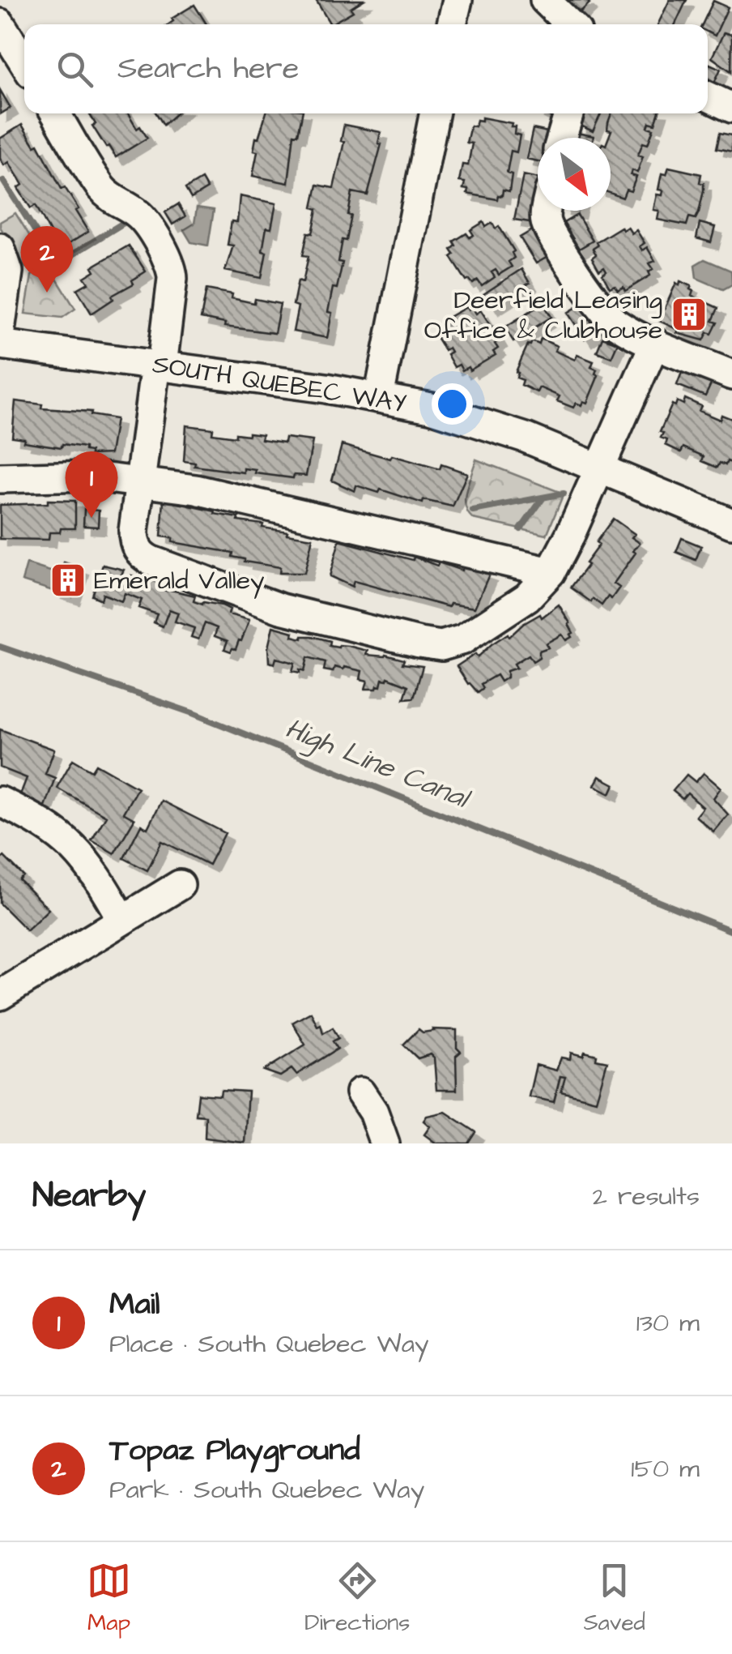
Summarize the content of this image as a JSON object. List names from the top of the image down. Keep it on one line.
{"streets":{"street":["SOUTH QUEBEC WAY"]},"water":["High Line Canal"],"places":{"building":["Deerfield Leasing Office & Clubhouse","Emerald Valley"]},"north":"bottom right","page":{"search":"Search here","pins":["2","1"],"heading":["Nearby","2 results"],"list":[{"mark":"1","name":"Mail","note":"Place · South Quebec Way","value":"130 m"},{"mark":"2","name":"Topaz Playground","note":"Park · South Quebec Way","value":"150 m"}],"nav":["Map","Directions","Saved"]}}
